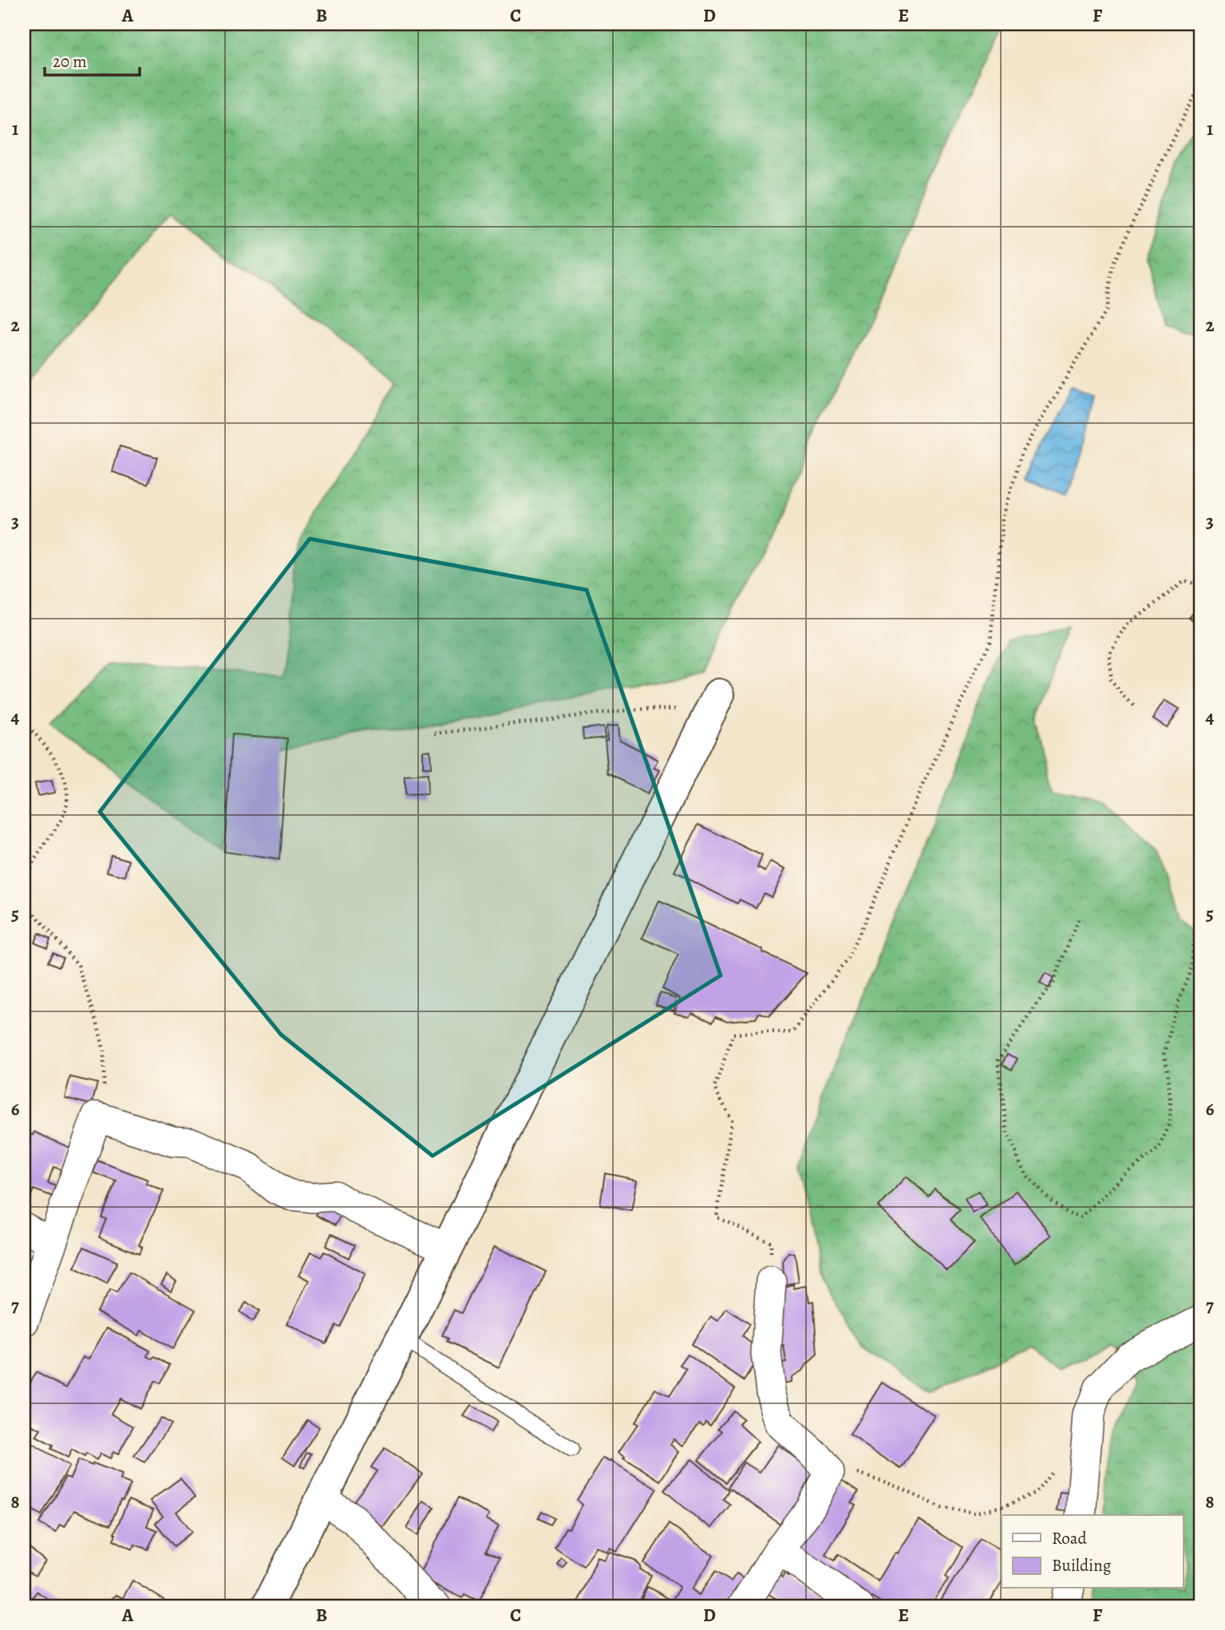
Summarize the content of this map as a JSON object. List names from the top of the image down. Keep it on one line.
{"legend":["Road","Building"],"scale_bar":"20 m","grid":{"columns":["A","B","C","D","E","F"],"rows":["1","2","3","4","5","6","7","8"]}}
